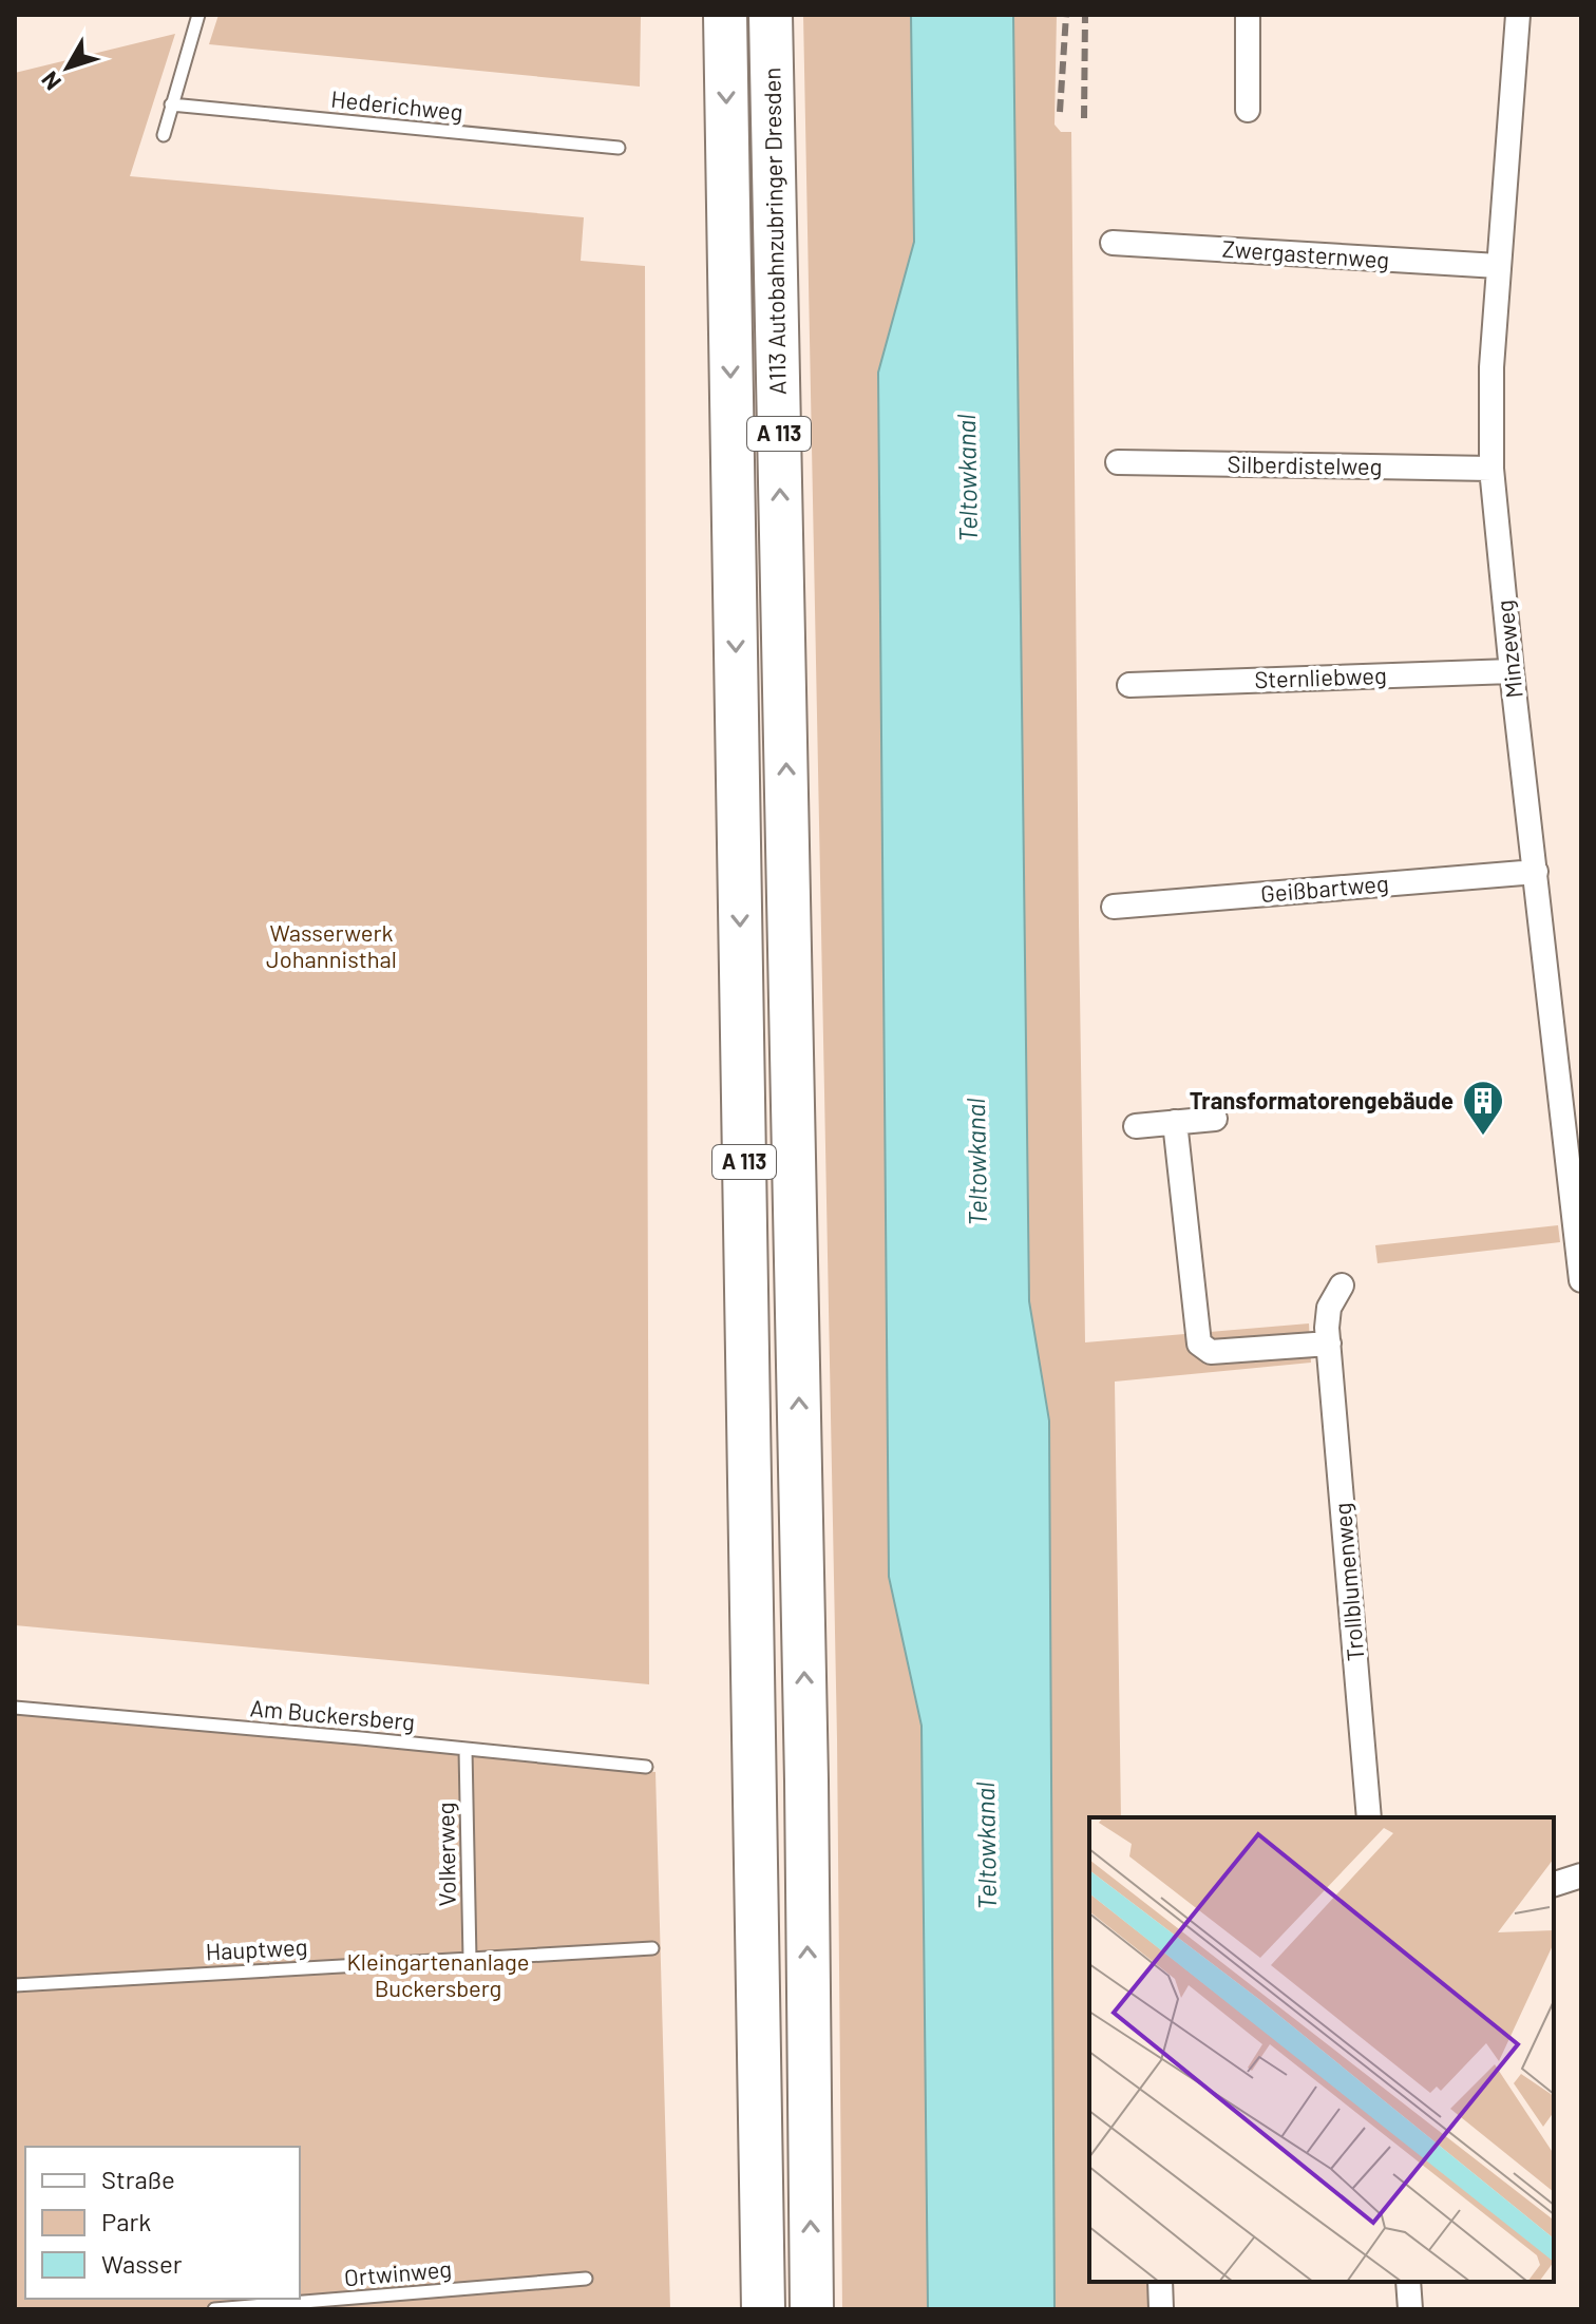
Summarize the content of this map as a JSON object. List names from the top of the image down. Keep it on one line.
{"streets":{"highway":["A113 Autobahnzubringer Dresden","A 113"],"street":["Zwergasternweg","Silberdistelweg","Minzeweg","Sternliebweg","Geißbartweg","Trollblumenweg"],"lane":["Hederichweg","Am Buckersberg","Volkerweg","Hauptweg","Ortwinweg"]},"crossings":[["Zwergasternweg","Minzeweg"],["Silberdistelweg","Minzeweg"],["Minzeweg","Sternliebweg"],["Minzeweg","Geißbartweg"],["Am Buckersberg","Volkerweg"],["Volkerweg","Hauptweg"]],"water":["Teltowkanal"],"parks":["Wasserwerk Johannisthal","Kleingartenanlage Buckersberg"],"places":{"building":["Transformatorengebäude"]},"legend":["Straße","Park","Wasser"],"north":"bottom left"}
